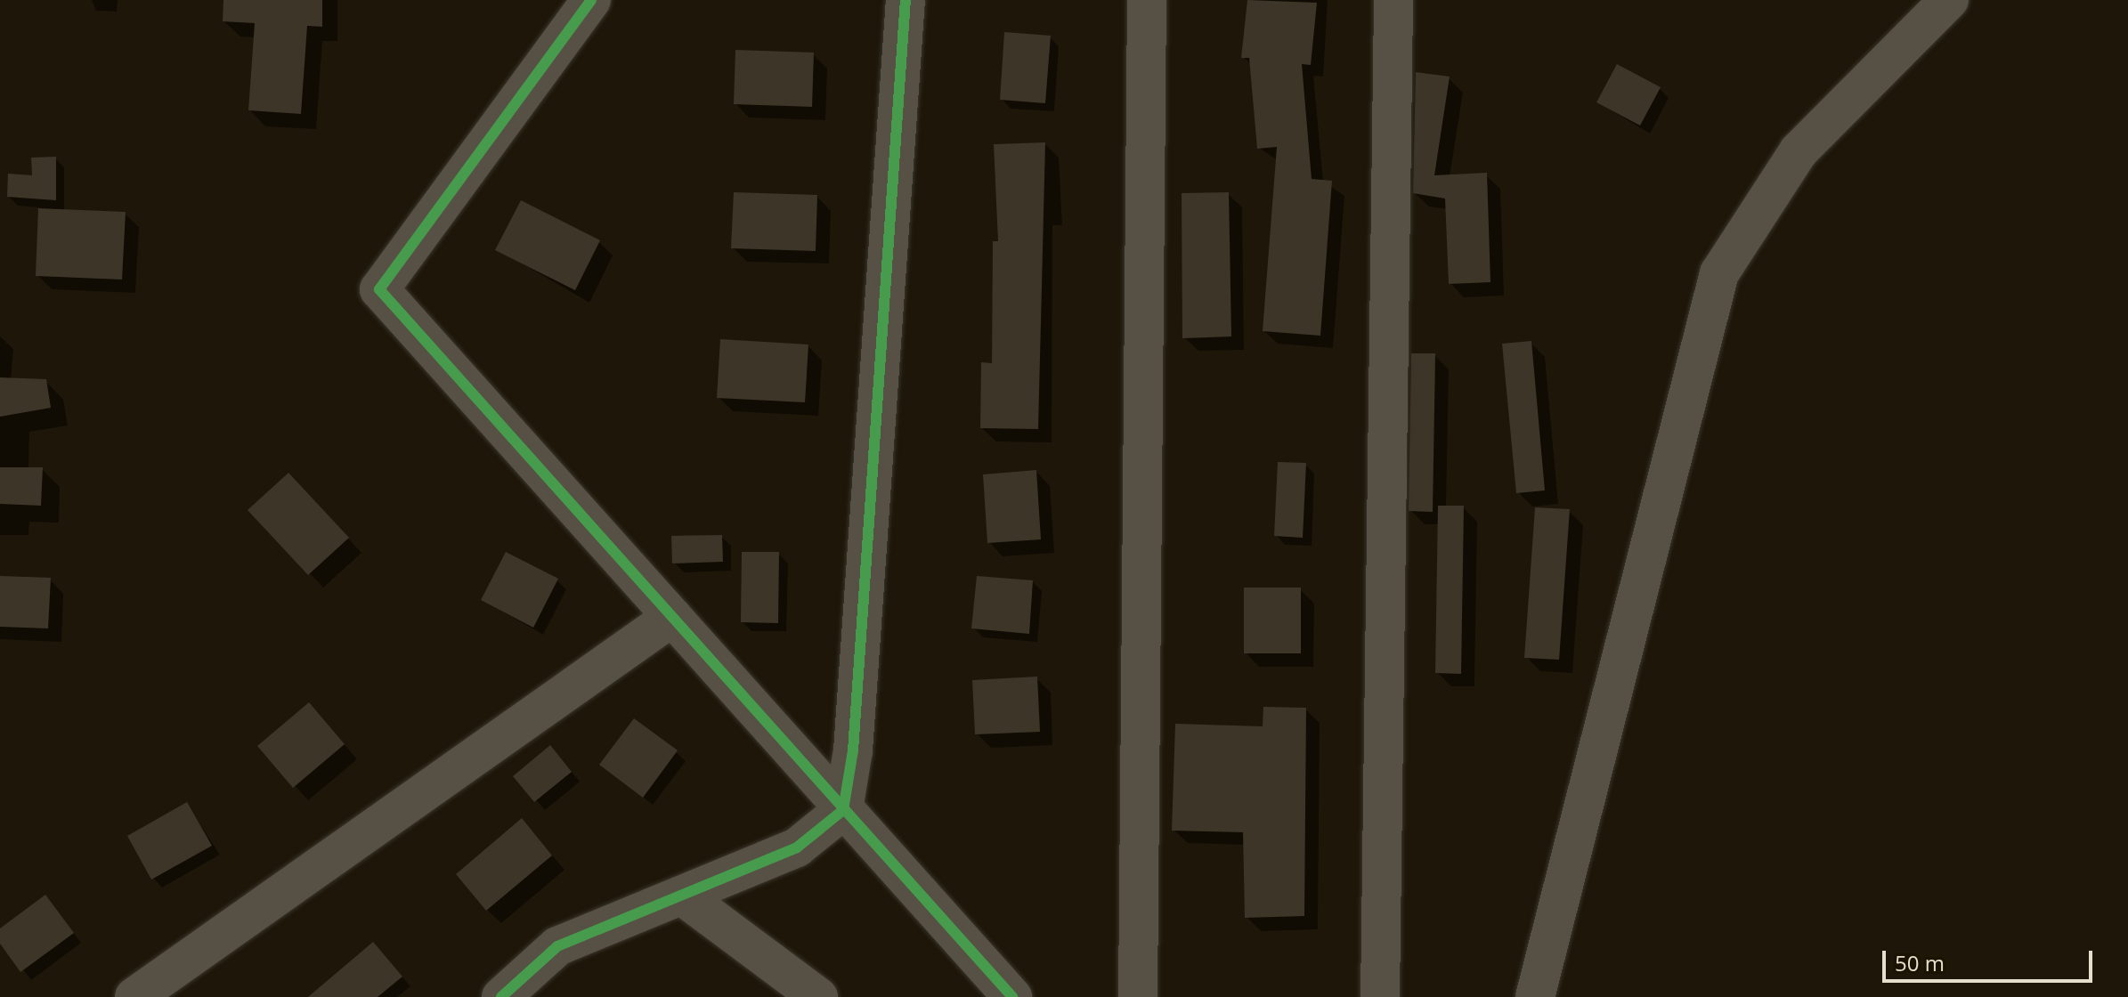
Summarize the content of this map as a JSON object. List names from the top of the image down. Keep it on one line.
{"scale_bar":"50 m"}
